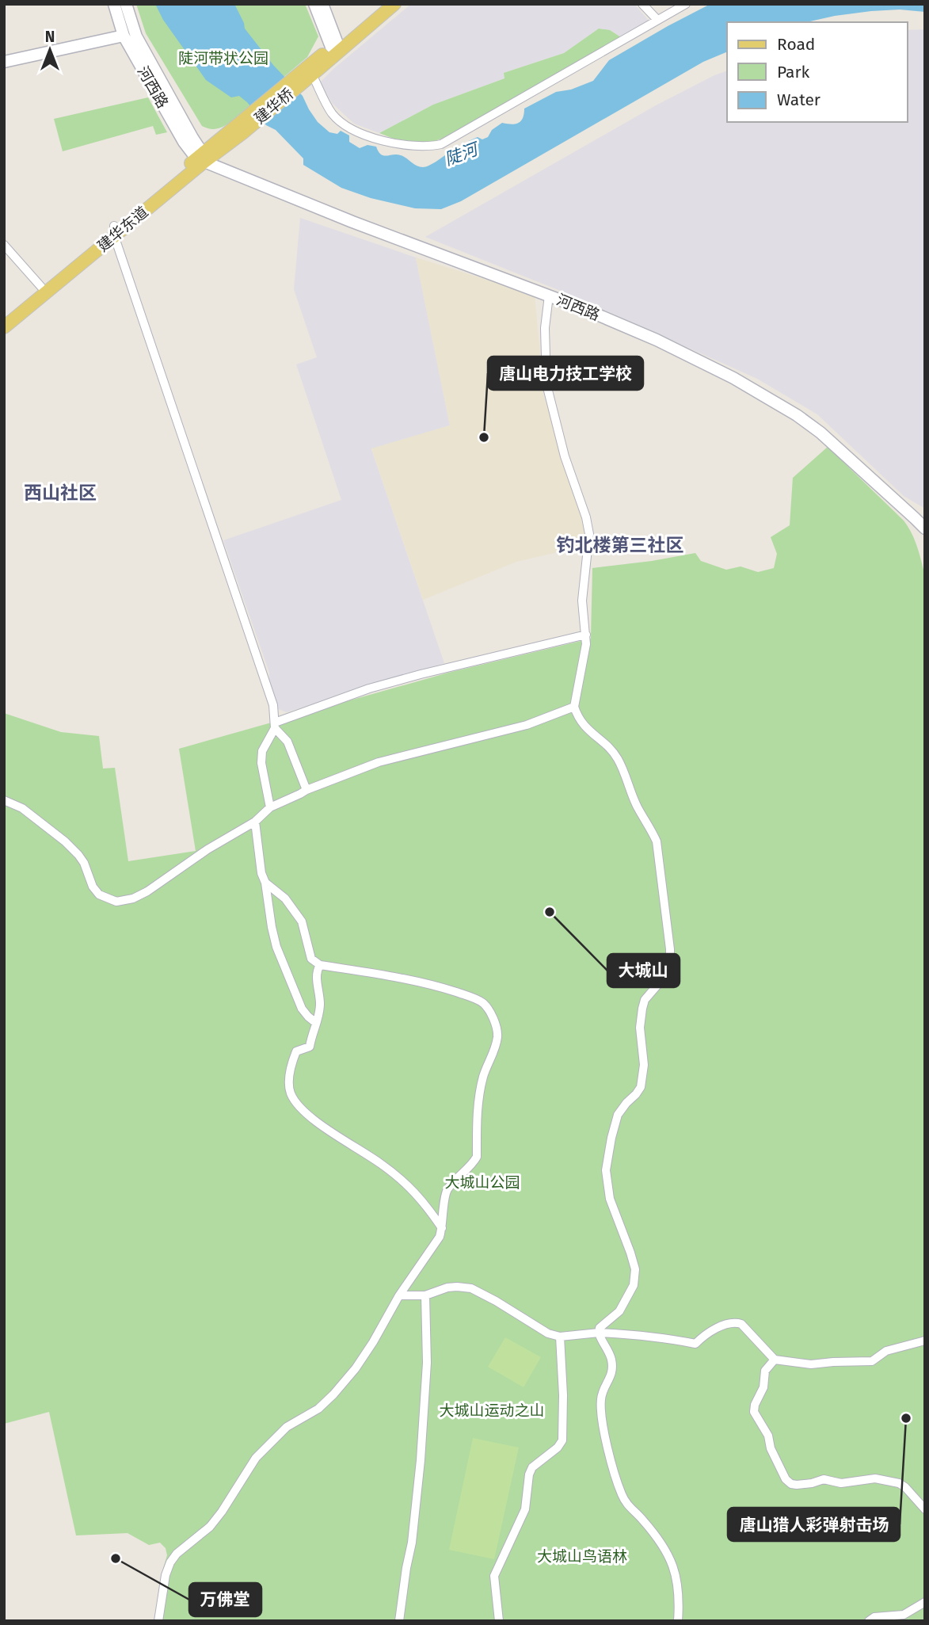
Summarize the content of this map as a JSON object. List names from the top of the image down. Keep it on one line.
{"streets":{"main road":["建华桥","建华东道"],"street":["河西路"]},"crossings":[["河西路","建华东道"],["建华桥","建华东道"]],"districts":["西山社区","钓北楼第三社区"],"water":["陡河"],"parks":["陡河带状公园","大城山公园","大城山运动之山","大城山鸟语林"],"places":["唐山电力技工学校","大城山","唐山猎人彩弹射击场","万佛堂"],"legend":["Road","Park","Water"],"north":"top"}
